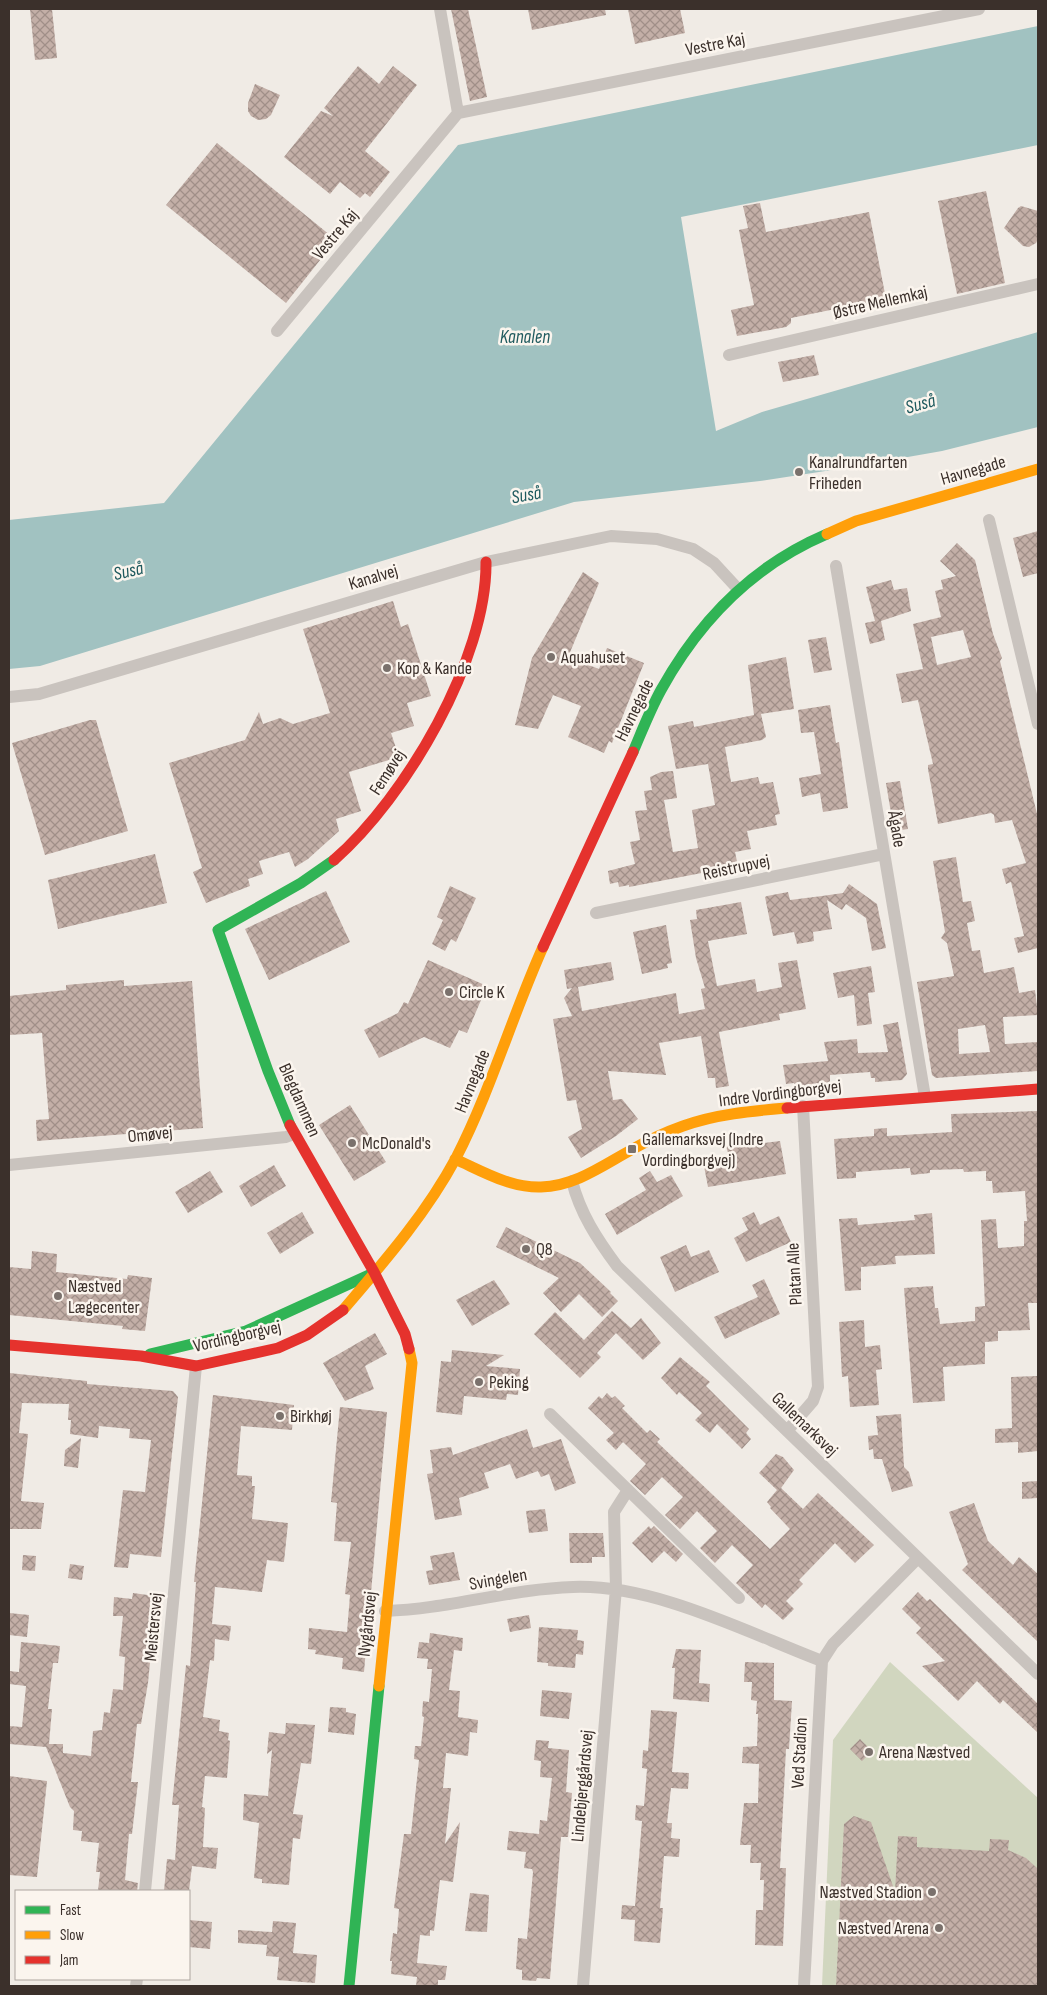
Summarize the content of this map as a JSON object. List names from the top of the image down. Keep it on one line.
{"streets":{"street":["Vestre Kaj","Østre Mellemkaj","Havnegade","Kanalvej","Femøvej","Ågade","Reistrupvej","Indre Vordingborgvej","Blegdammen","Omøvej","Platan Alle","Vordingborgvej","Gallemarksvej","Svingelen","Nygårdsvej","Meistersvej","Ved Stadion","Lindebjerggårdsvej"]},"crossings":[["Havnegade","Kanalvej"],["Havnegade","Indre Vordingborgvej"],["Havnegade","Vordingborgvej"],["Kanalvej","Femøvej"],["Femøvej","Blegdammen"],["Ågade","Reistrupvej"],["Ågade","Indre Vordingborgvej"],["Indre Vordingborgvej","Platan Alle"],["Indre Vordingborgvej","Vordingborgvej"],["Indre Vordingborgvej","Gallemarksvej"],["Blegdammen","Omøvej"],["Blegdammen","Vordingborgvej"],["Blegdammen","Nygårdsvej"],["Platan Alle","Gallemarksvej"],["Vordingborgvej","Nygårdsvej"],["Vordingborgvej","Meistersvej"],["Svingelen","Nygårdsvej"],["Svingelen","Ved Stadion"],["Svingelen","Lindebjerggårdsvej"]],"water":["Kanalen","Suså"],"places":{"other":["Kanalrundfarten Friheden","Aquahuset","Kop & Kande","Circle K","McDonald's","Q8","Næstved Lægecenter","Peking","Birkhøj","Arena Næstved","Næstved Stadion","Næstved Arena"],"transit":["Gallemarksvej (Indre Vordingborgvej)"]},"legend":["Fast","Slow","Jam"]}
